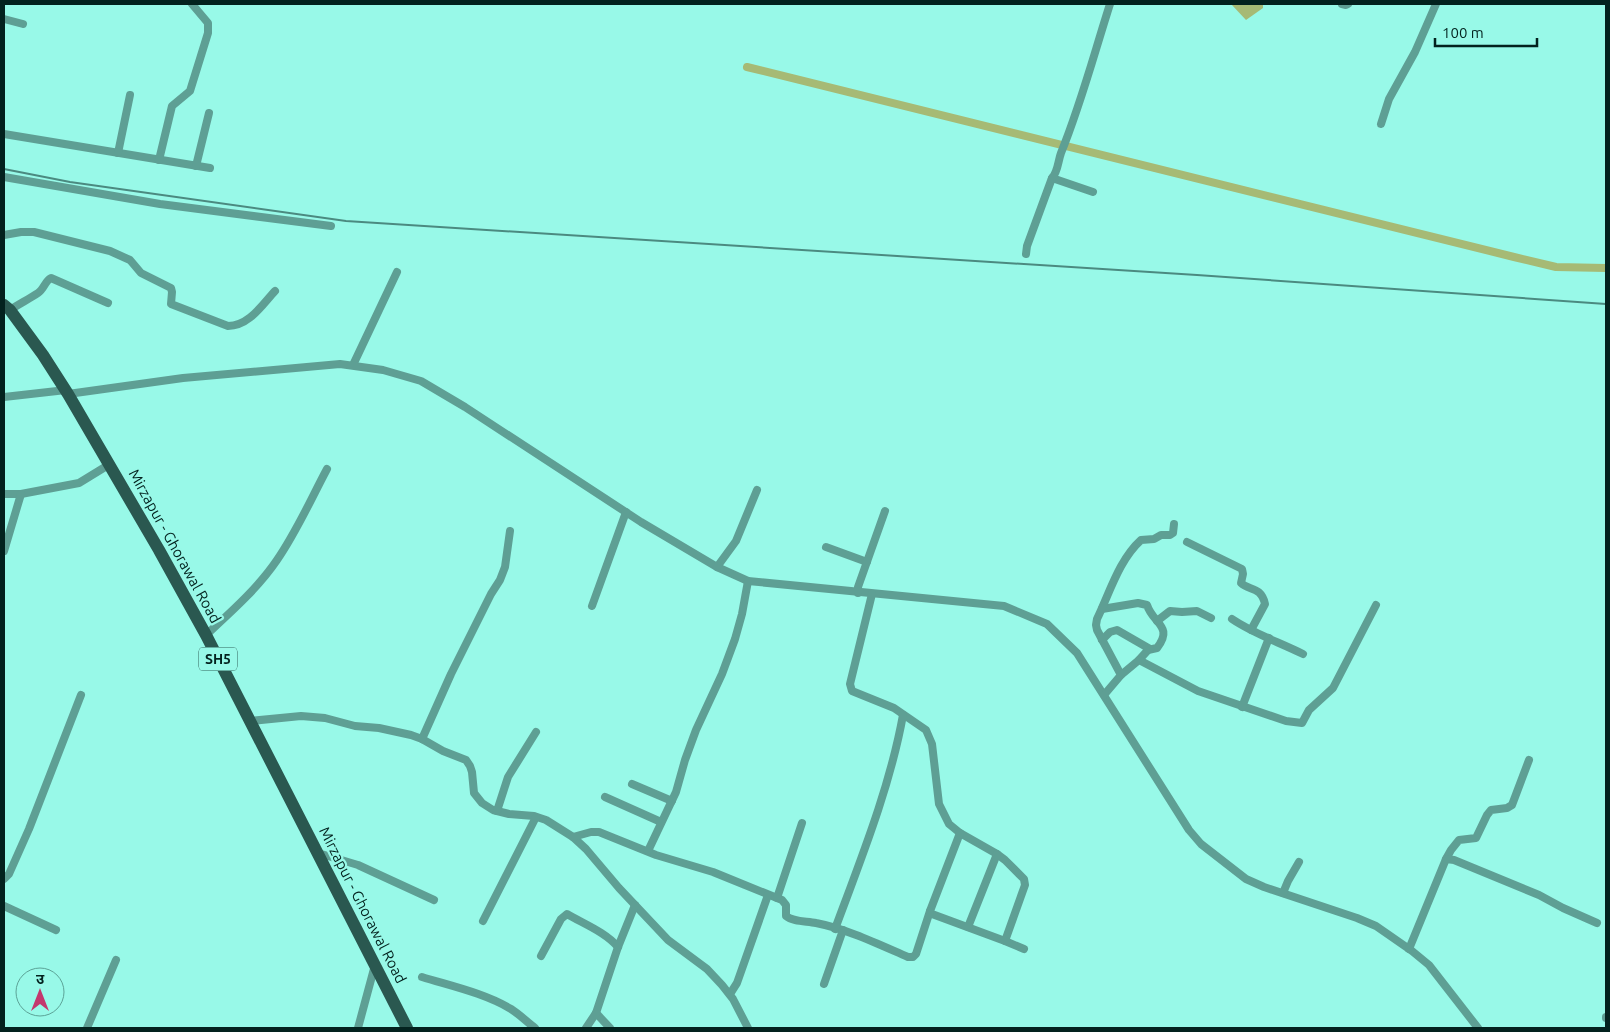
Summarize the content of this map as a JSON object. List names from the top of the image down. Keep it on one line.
{"streets":{"main road":["Mirzapur - Ghorawal Road","SH5"]},"scale_bar":"100 m","north":"top"}
